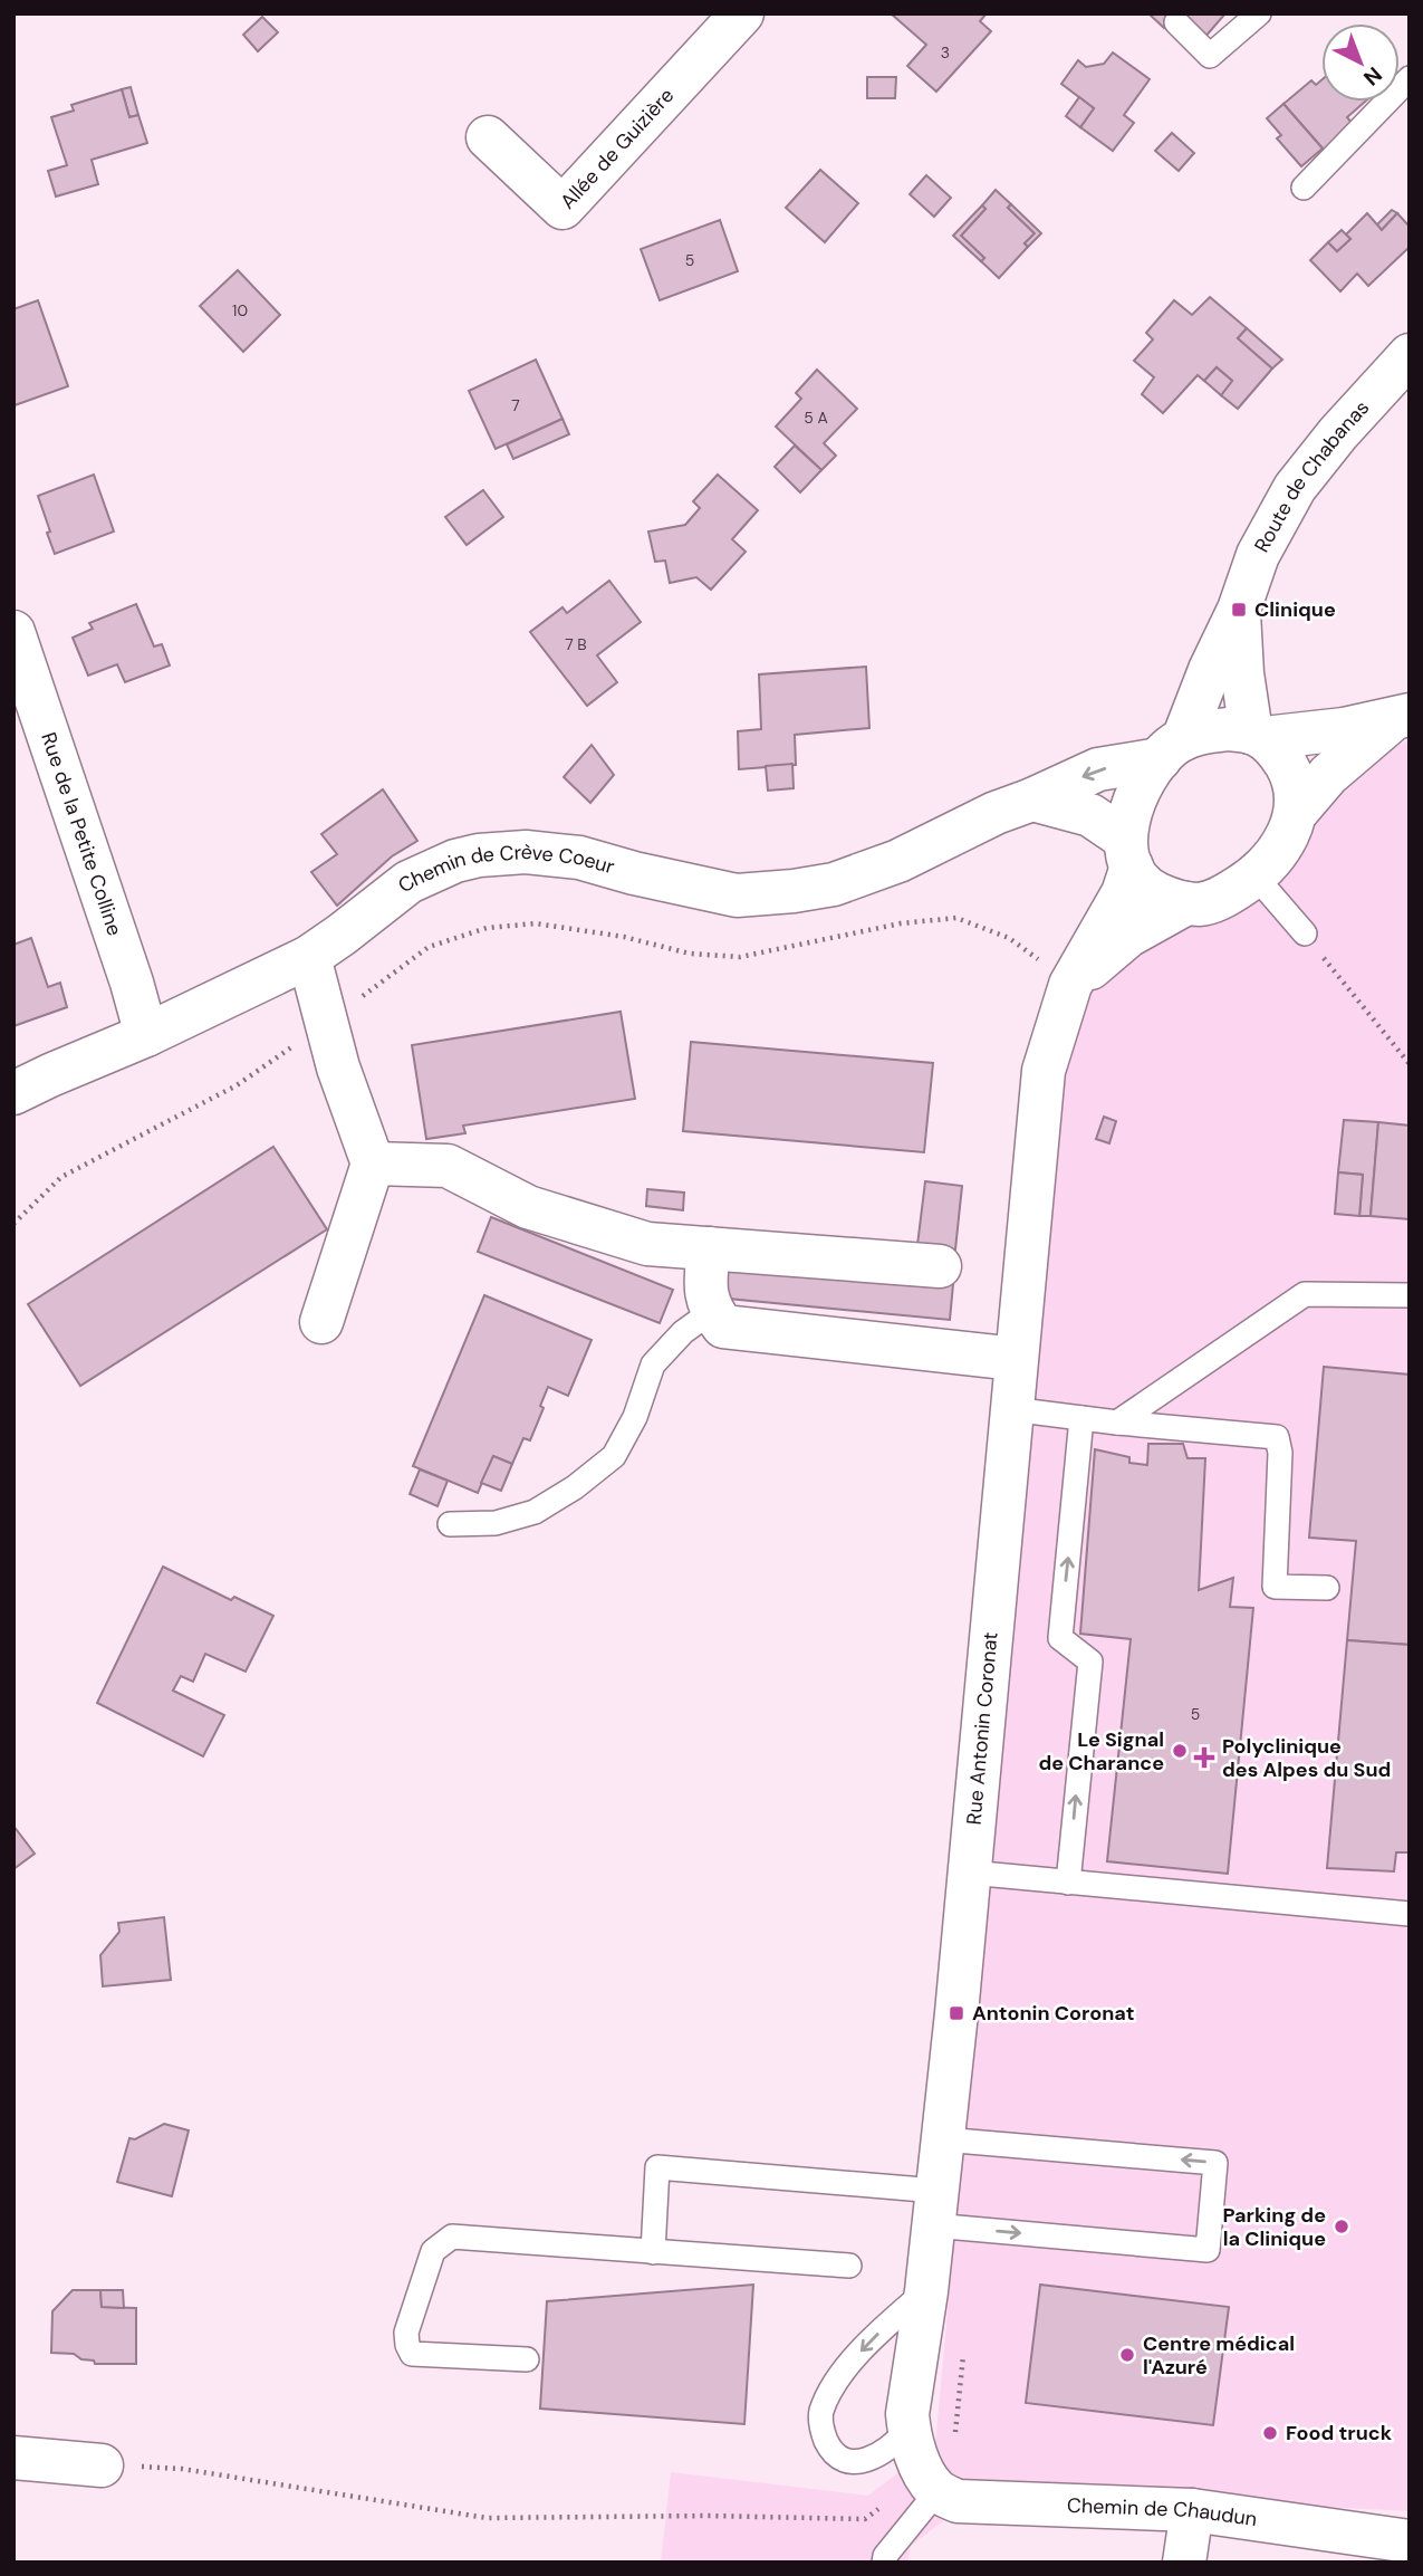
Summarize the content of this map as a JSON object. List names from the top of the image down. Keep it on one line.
{"streets":{"street":["Allée de Guizière","Route de Chabanas","Rue de la Petite Colline","Chemin de Crève Coeur","Rue Antonin Coronat","Chemin de Chaudun"]},"crossings":[["Route de Chabanas","Chemin de Crève Coeur"],["Route de Chabanas","Rue Antonin Coronat"],["Rue de la Petite Colline","Chemin de Crève Coeur"],["Chemin de Crève Coeur","Rue Antonin Coronat"],["Rue Antonin Coronat","Chemin de Chaudun"]],"places":{"transit":["Clinique","Antonin Coronat"],"other":["Le Signal de Charance","Parking de la Clinique","Centre médical l'Azuré","Food truck"],"health":["Polyclinique des Alpes du Sud"]},"house_numbers":["3","5","10","7","5 A","7 B","5"],"north":"bottom right"}
